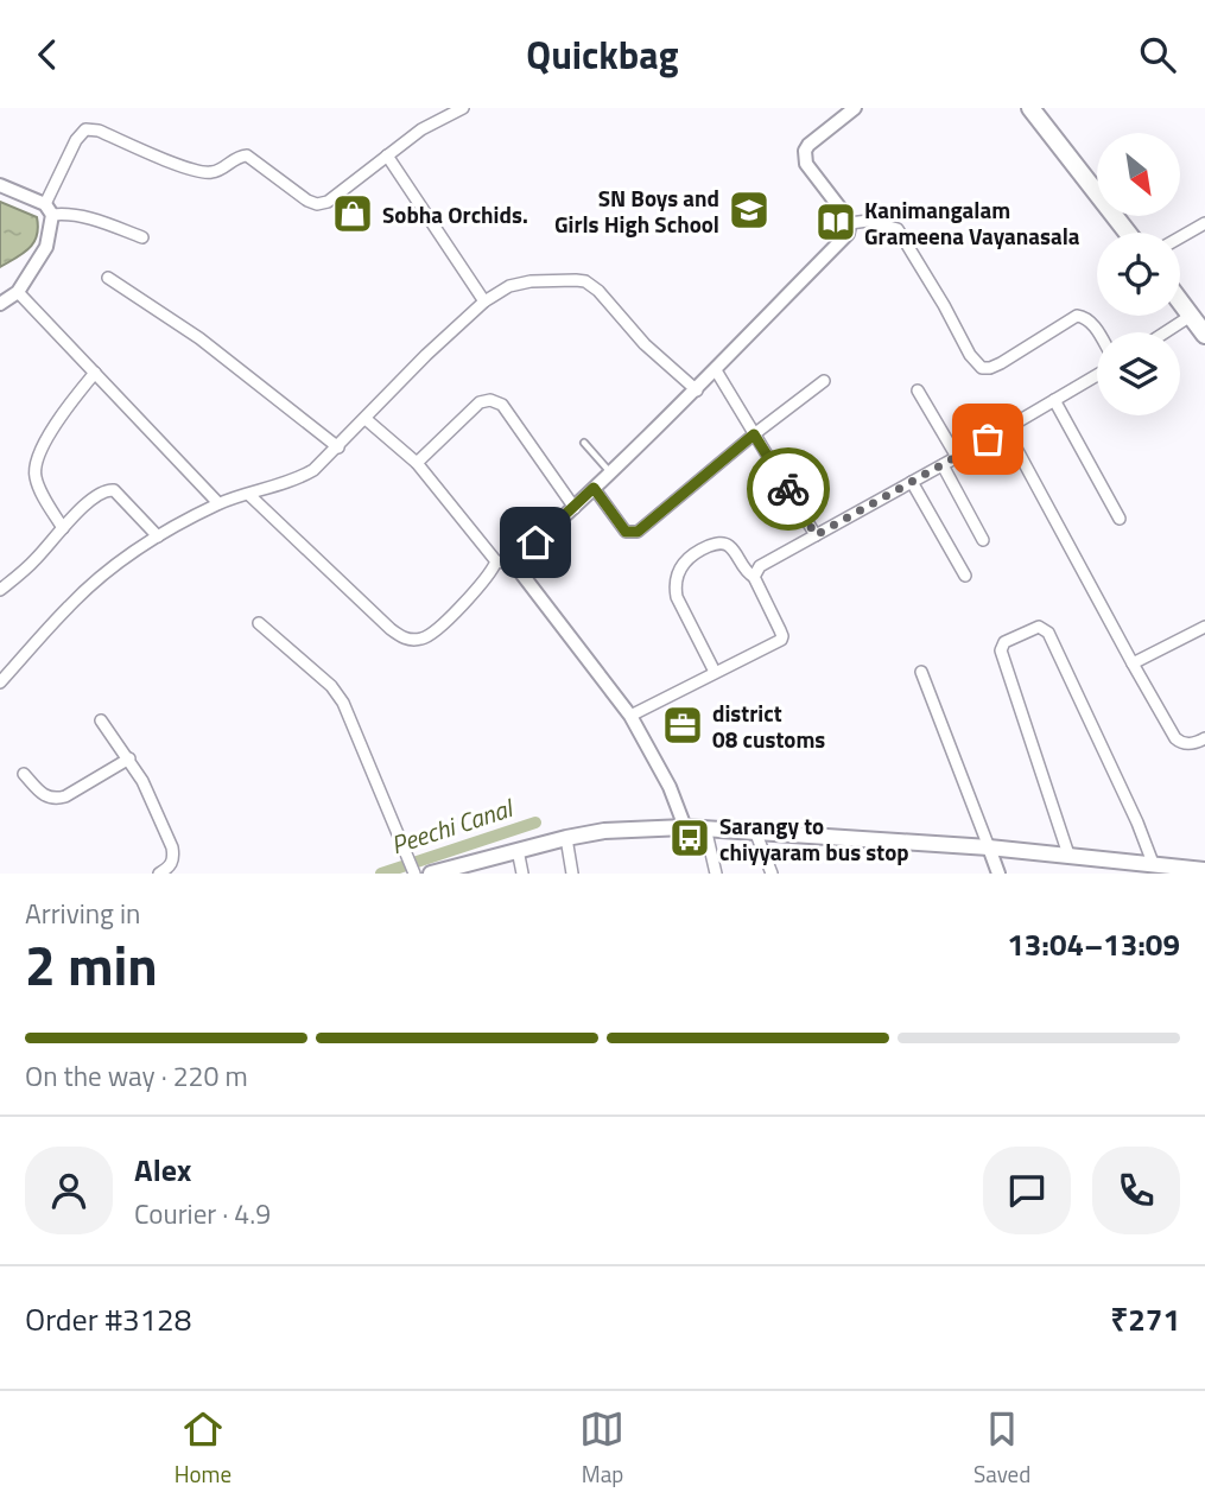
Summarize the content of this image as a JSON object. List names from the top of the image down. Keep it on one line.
{"water":["Peechi Canal"],"places":{"school or university":["SN Boys and Girls High School"],"shop":["Sobha Orchids."],"library":["Kanimangalam Grameena Vayanasala"],"office":["district 08 customs"],"bus stop":["Sarangy to chiyyaram bus stop"]},"north":"bottom right","page":{"header":"Quickbag","heading":["2 min","Arriving in","13:04–13:09"],"panel":["Alex","Courier · 4.9","Order #3128","₹271"],"bar":"On the way · 220 m","tabs":["Home","Map","Saved"]}}
